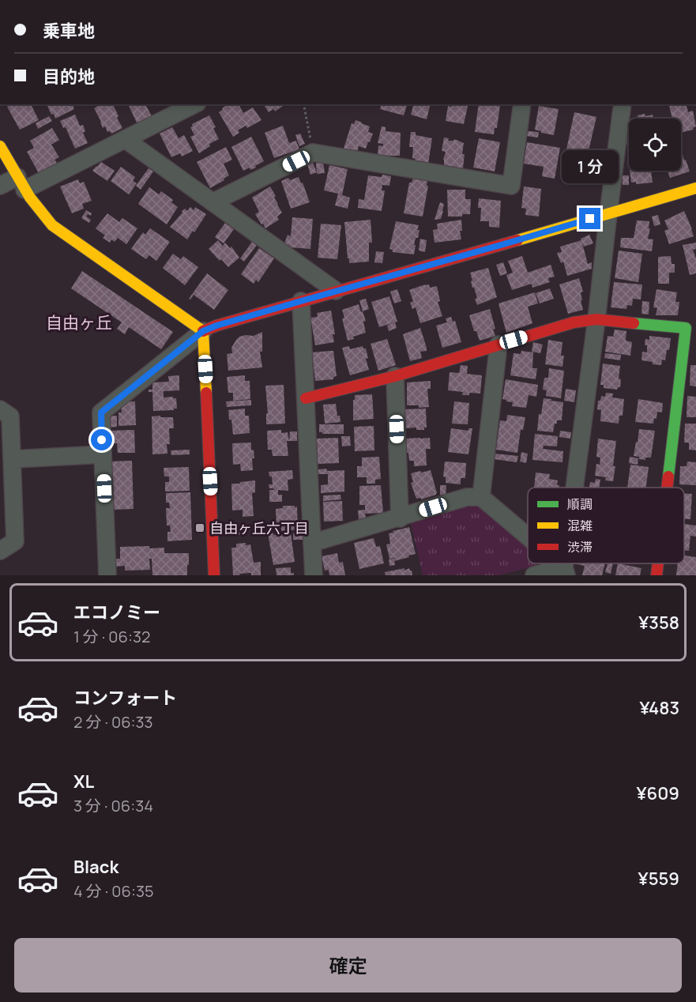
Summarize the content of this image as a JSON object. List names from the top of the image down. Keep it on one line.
{"districts":["自由ヶ丘"],"places":{"transit":["自由ヶ丘六丁目"]},"legend":["順調","混雑","渋滞"],"page":{"banner":["乗車地","目的地"],"bubble":"1 分","list":[{"name":"エコノミー","note":"1 分 · 06:32","value":"¥358"},{"name":"コンフォート","note":"2 分 · 06:33","value":"¥483"},{"name":"XL","note":"3 分 · 06:34","value":"¥609"},{"name":"Black","note":"4 分 · 06:35","value":"¥559"}],"buttons":"確定"}}
